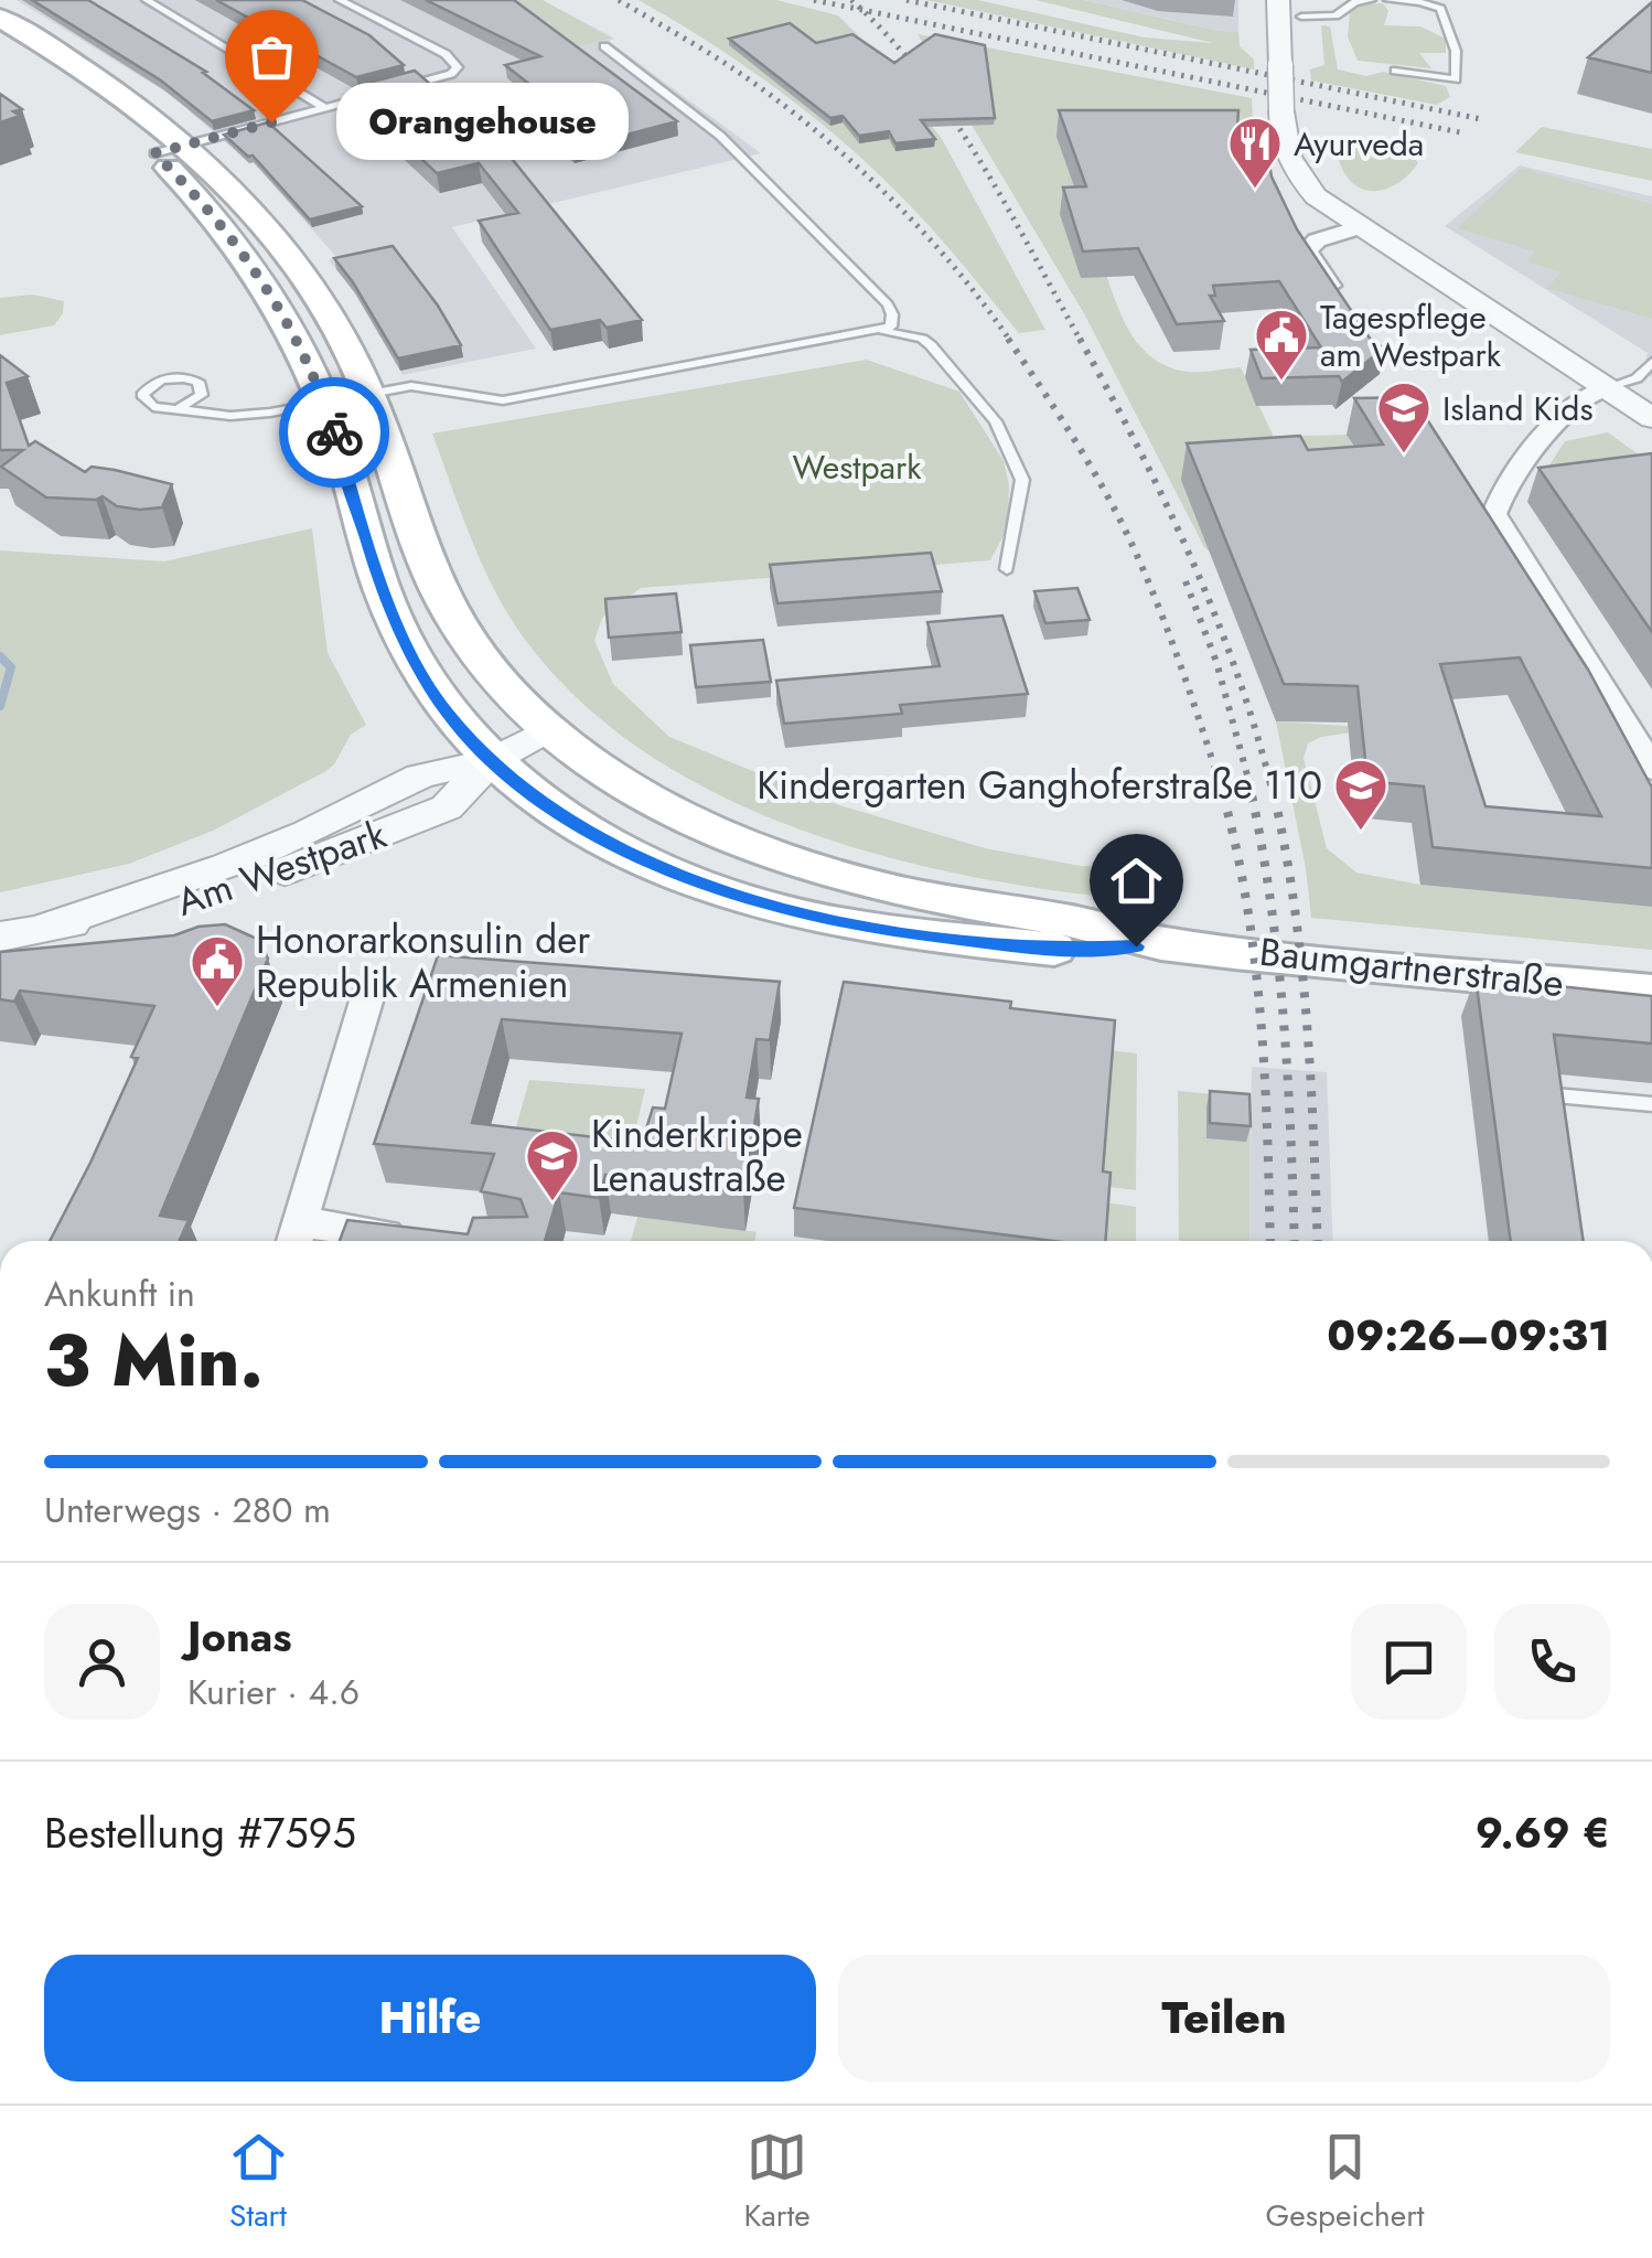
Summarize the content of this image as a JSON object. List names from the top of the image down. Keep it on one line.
{"streets":{"main road":["Baumgartnerstraße"],"street":["Am Westpark"]},"crossings":[["Am Westpark","Baumgartnerstraße"]],"parks":["Westpark"],"places":{"other":["Orangehouse"],"restaurant":["Ayurveda"],"public building":["Tagespflege am Westpark","Honorarkonsulin der Republik Armenien"],"school or university":["Island Kids","Kindergarten Ganghoferstraße 110","Kinderkrippe Lenaustraße"]},"page":{"bubble":"Orangehouse","heading":["3 Min.","Ankunft in","09:26–09:31"],"panel":["Jonas","Kurier · 4.6","Bestellung #7595","9.69 €"],"bar":"Unterwegs · 280 m","buttons":["Hilfe","Teilen"],"tabs":["Start","Karte","Gespeichert"]}}
